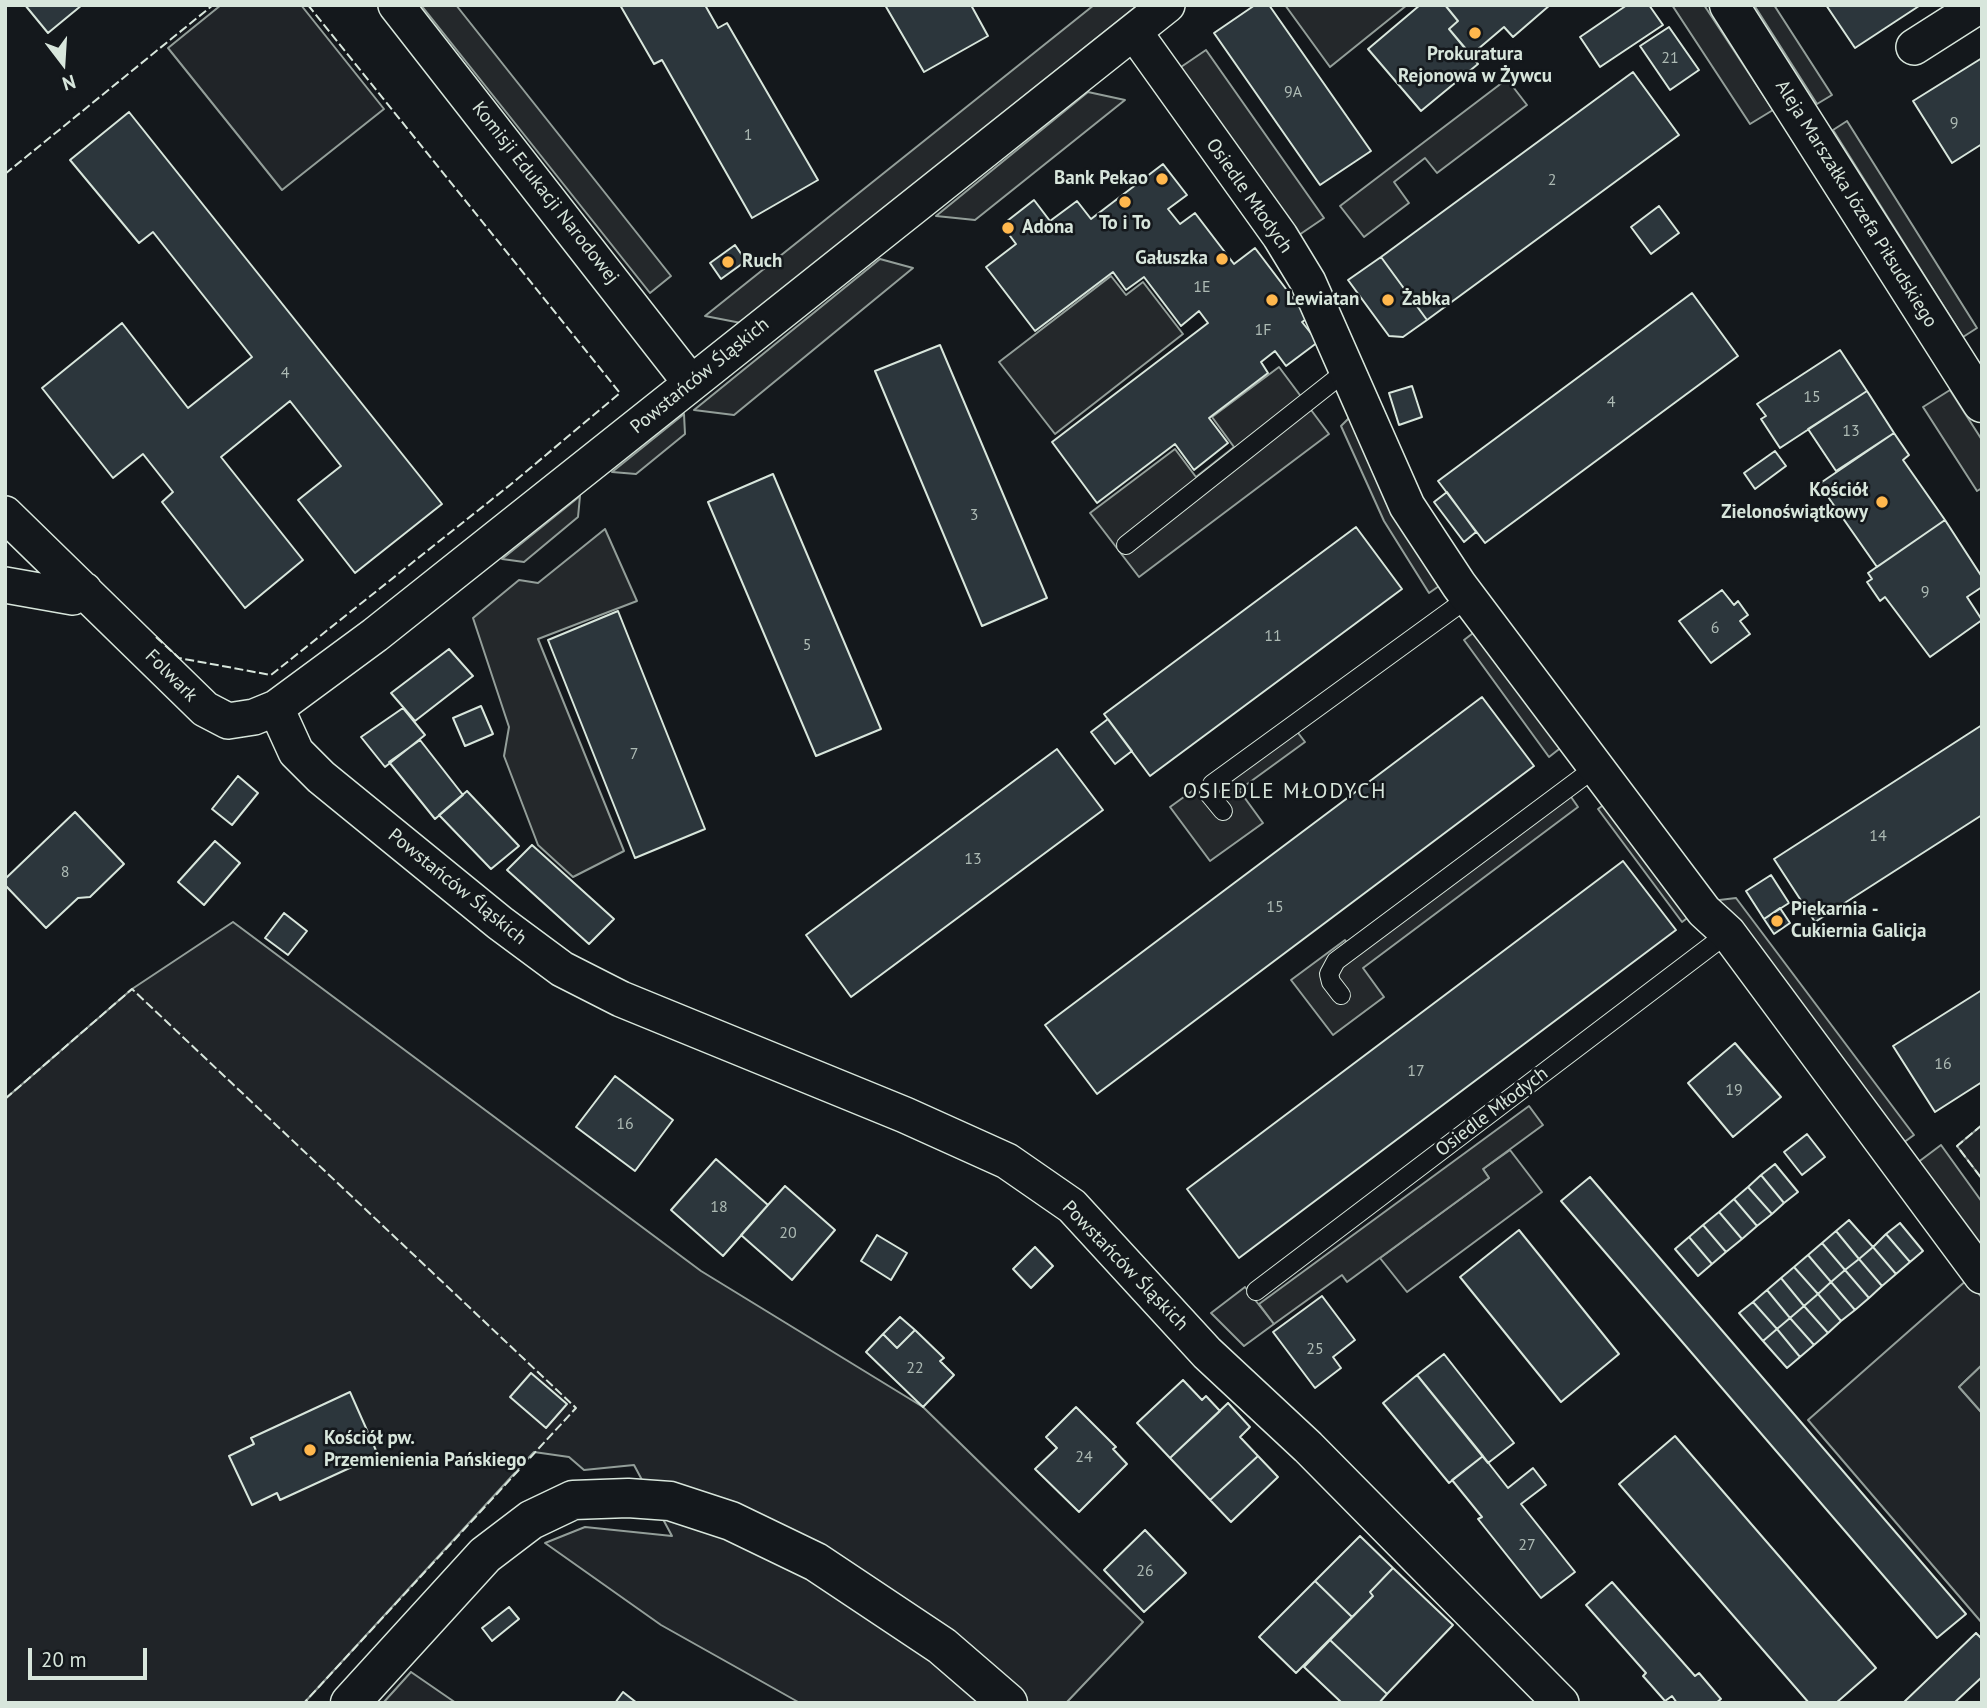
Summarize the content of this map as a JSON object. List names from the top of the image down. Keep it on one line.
{"streets":{"street":["Komisji Edukacji Narodowej","Osiedle Młodych","Aleja Marszałka Józefa Piłsudskiego","Powstańców Śląskich","Folwark"]},"crossings":[["Komisji Edukacji Narodowej","Powstańców Śląskich"],["Osiedle Młodych","Powstańców Śląskich"],["Powstańców Śląskich","Folwark"]],"districts":["OSIEDLE MŁODYCH"],"places":["Prokuratura Rejonowa w Żywcu","Bank Pekao","To i To","Adona","Gałuszka","Ruch","Lewiatan","Żabka","Kościół Zielonoświątkowy","Piekarnia - Cukiernia Galicja","Kościół pw. Przemienienia Pańskiego"],"house_numbers":["21","9A","9","1","2","1E","1F","4","15","4","13","3","9","6","11","5","7","14","13","8","15","16","17","19","16","18","20","25","22","24","27","26"],"scale_bar":"20 m","north":"bottom"}
